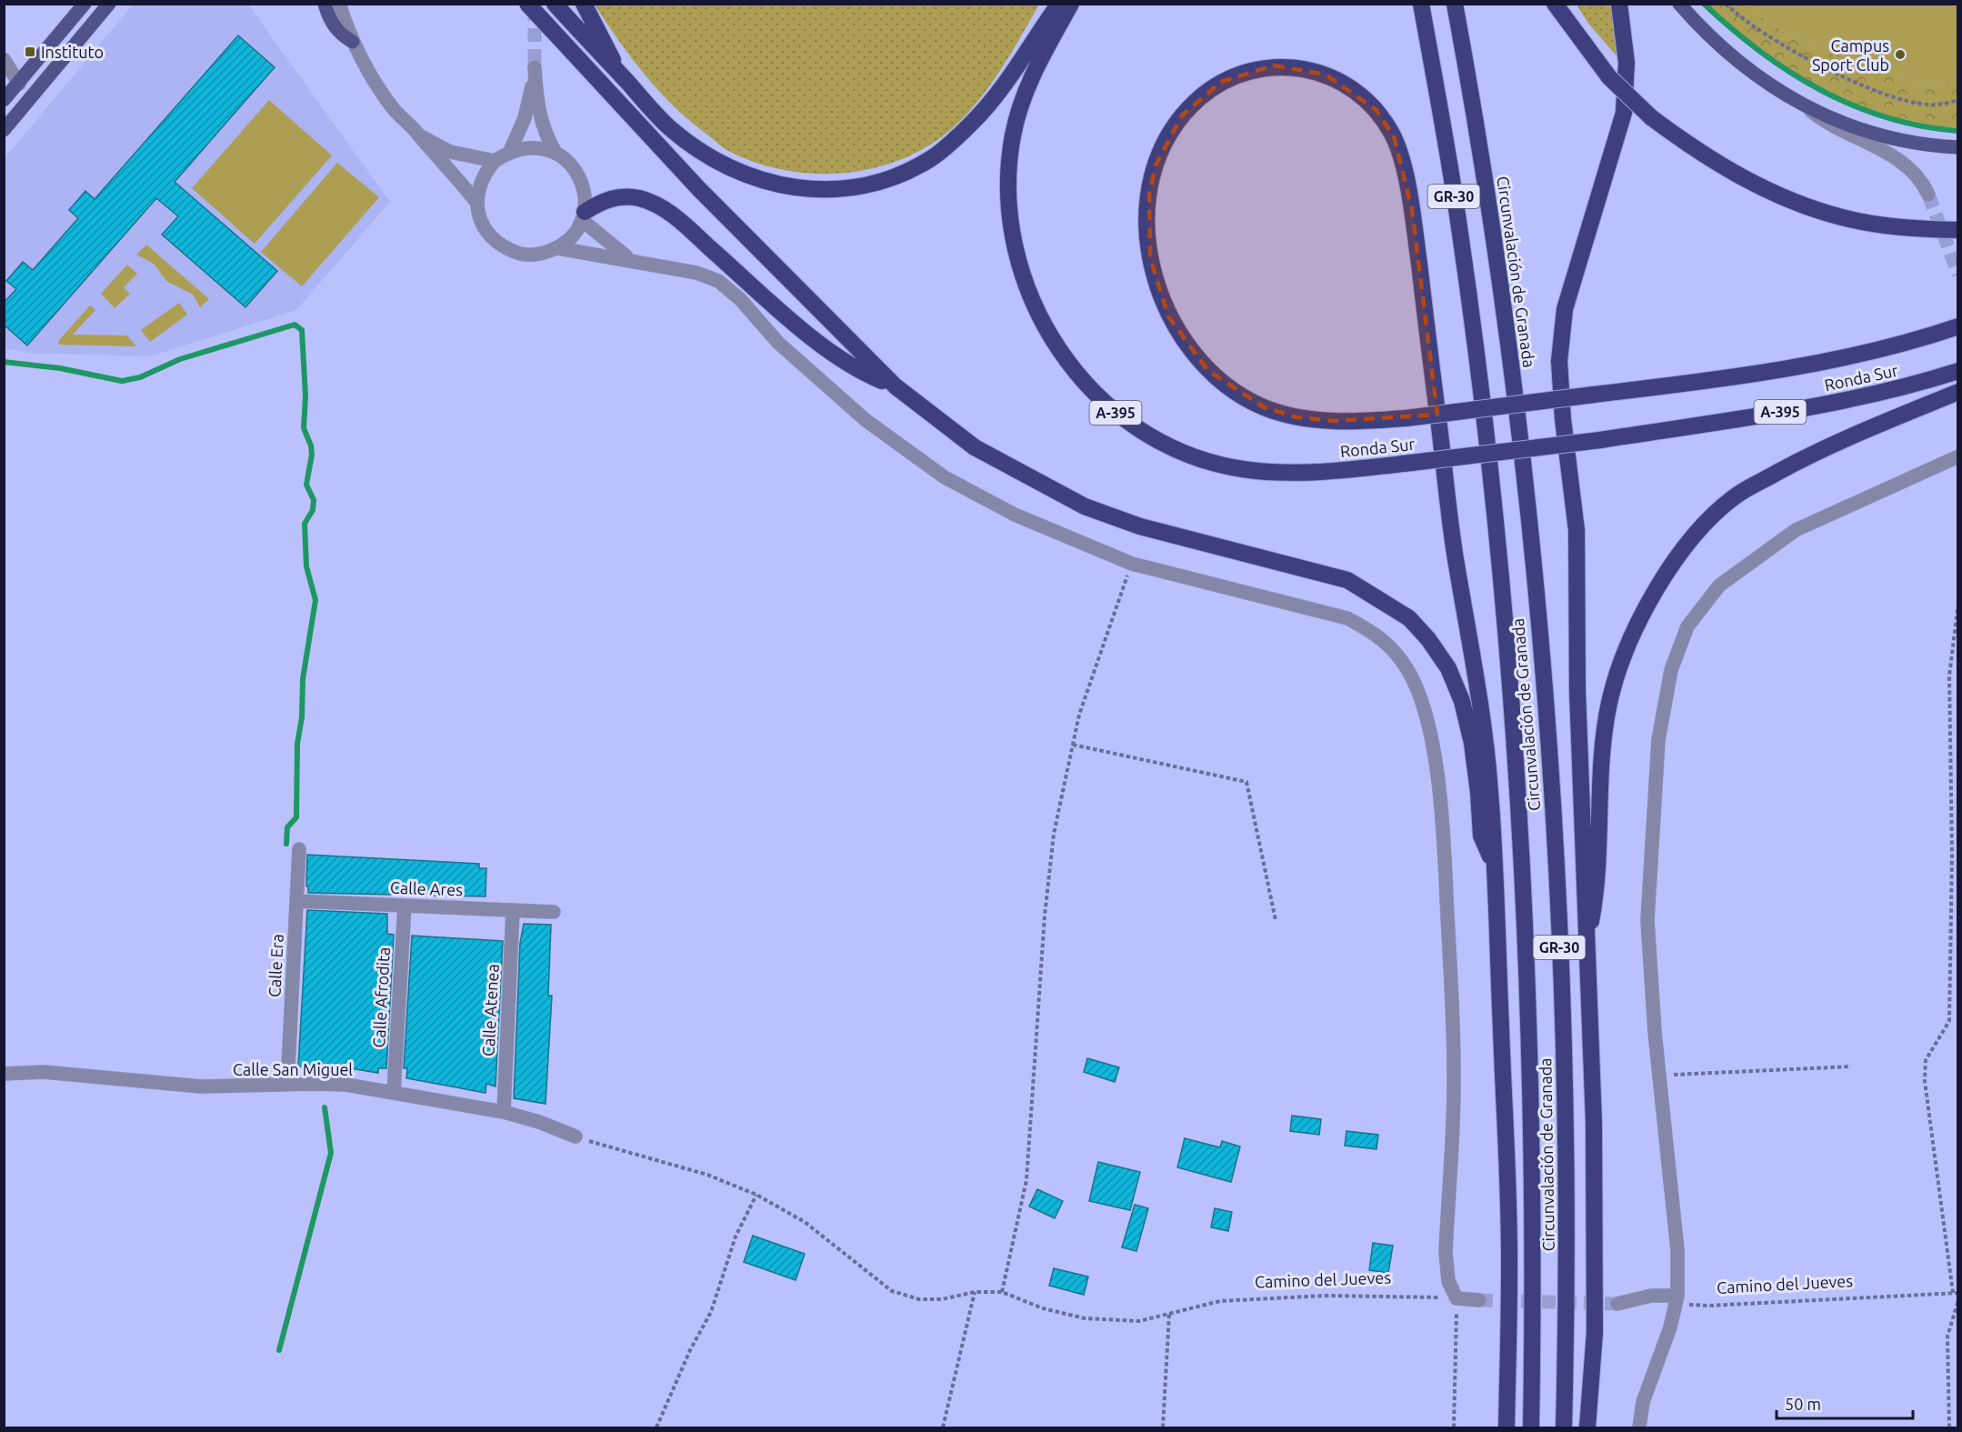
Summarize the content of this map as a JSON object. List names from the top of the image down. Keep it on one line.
{"streets":{"highway":["GR-30","Circunvalación de Granada","Ronda Sur","A-395"],"street":["Calle Ares","Calle Era","Calle Afrodita","Calle Atenea","Calle San Miguel"],"path":["Camino del Jueves"]},"crossings":[["Calle Ares","Calle Era"],["Calle Ares","Calle Afrodita"],["Calle Ares","Calle Atenea"],["Calle Era","Calle San Miguel"],["Calle Afrodita","Calle San Miguel"],["Calle Atenea","Calle San Miguel"]],"places":{"transit":["Instituto"],"other":["Campus Sport Club"]},"scale_bar":"50 m"}
